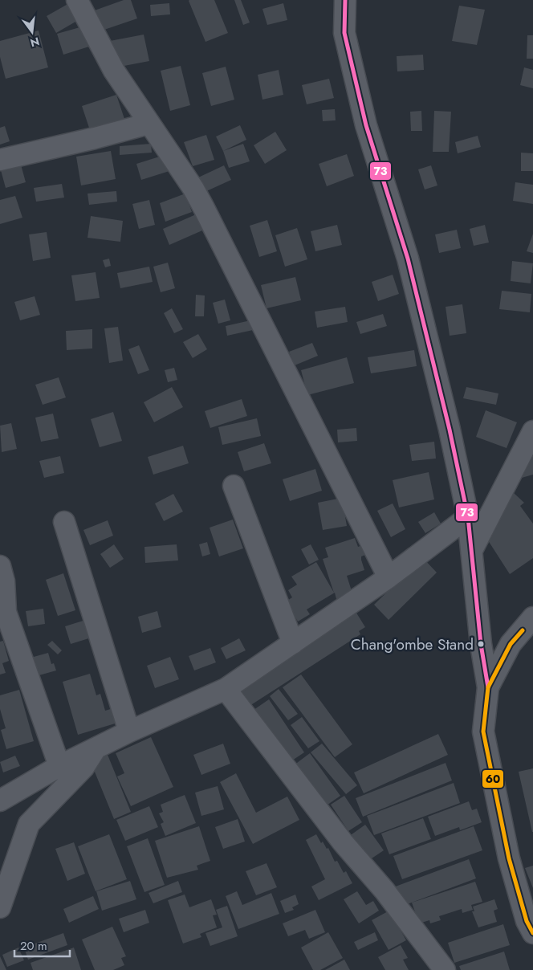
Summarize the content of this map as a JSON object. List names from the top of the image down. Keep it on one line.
{"places":["Chang'ombe Stand"],"lines":["transit line 73","transit line 60"],"scale_bar":"20 m","north":"bottom"}
